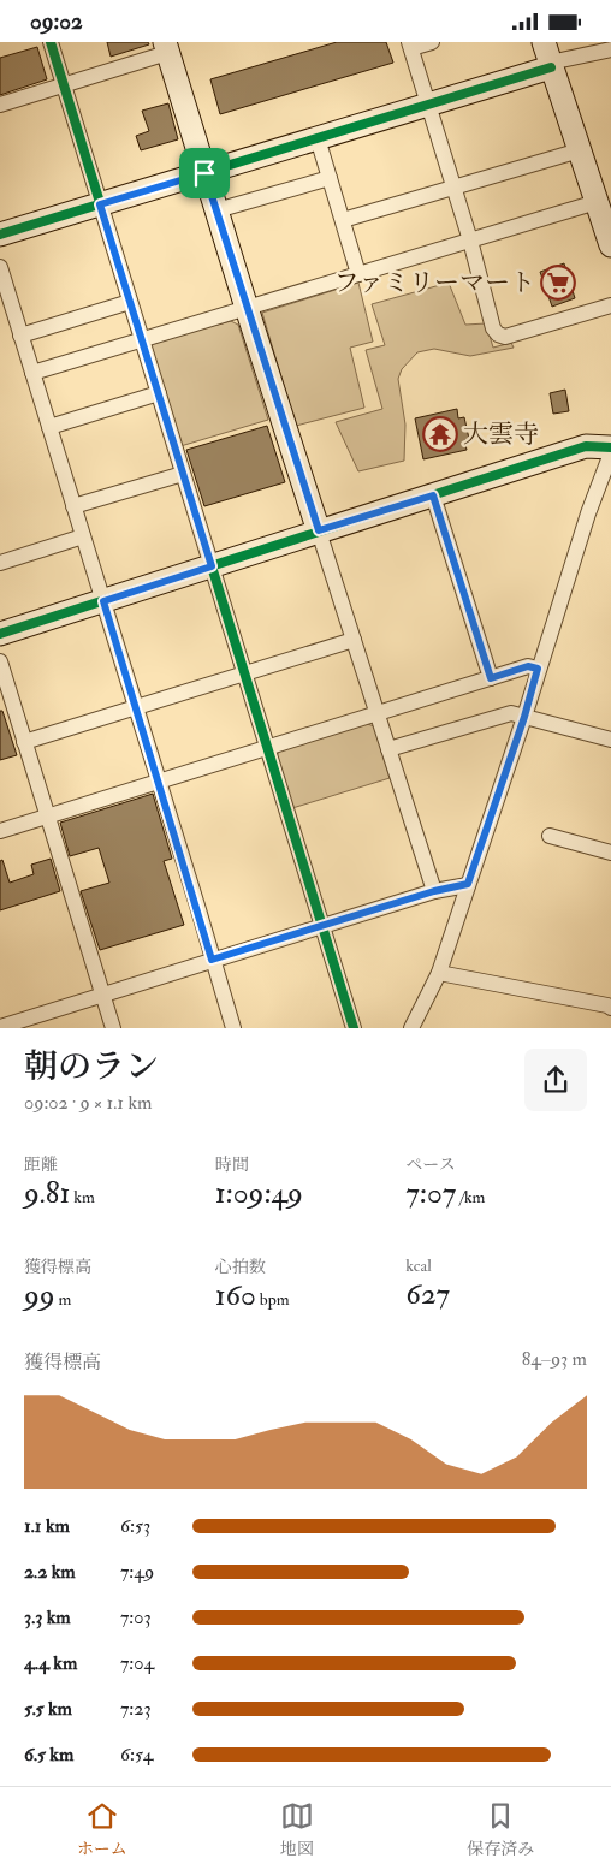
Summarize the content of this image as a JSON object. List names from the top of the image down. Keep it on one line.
{"places":{"supermarket":["ファミリーマート"],"temple":["大雲寺"]},"page":{"status":"09:02","heading":["朝のラン","09:02 · 9 × 1.1 km"],"stats":[["距離","9.81 km"],["時間","1:09:49"],["ペース","7:07 /km"],["獲得標高","99 m"],["心拍数","160 bpm"],["kcal","627"]],"chart":["獲得標高","84–93 m"],"list":[{"name":"1.1 km","note":"6:53"},{"name":"2.2 km","note":"7:49"},{"name":"3.3 km","note":"7:03"},{"name":"4.4 km","note":"7:04"},{"name":"5.5 km","note":"7:23"},{"name":"6.5 km","note":"6:54"}],"tabs":["ホーム","地図","保存済み"]}}
